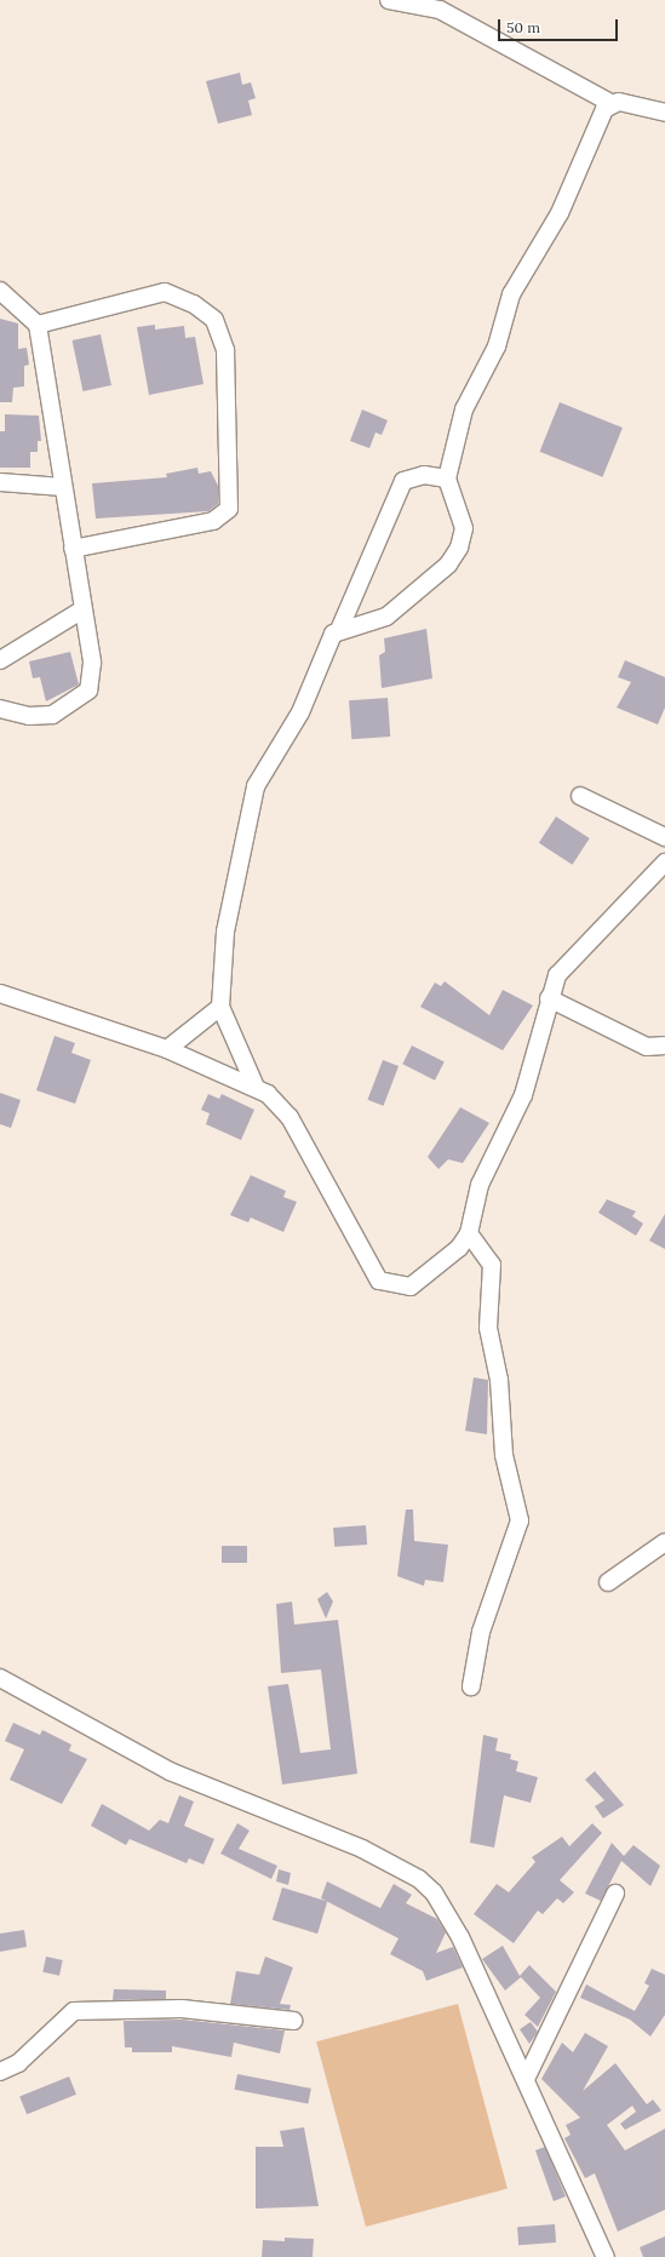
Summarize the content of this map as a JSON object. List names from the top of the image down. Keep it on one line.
{"scale_bar":"50 m"}
